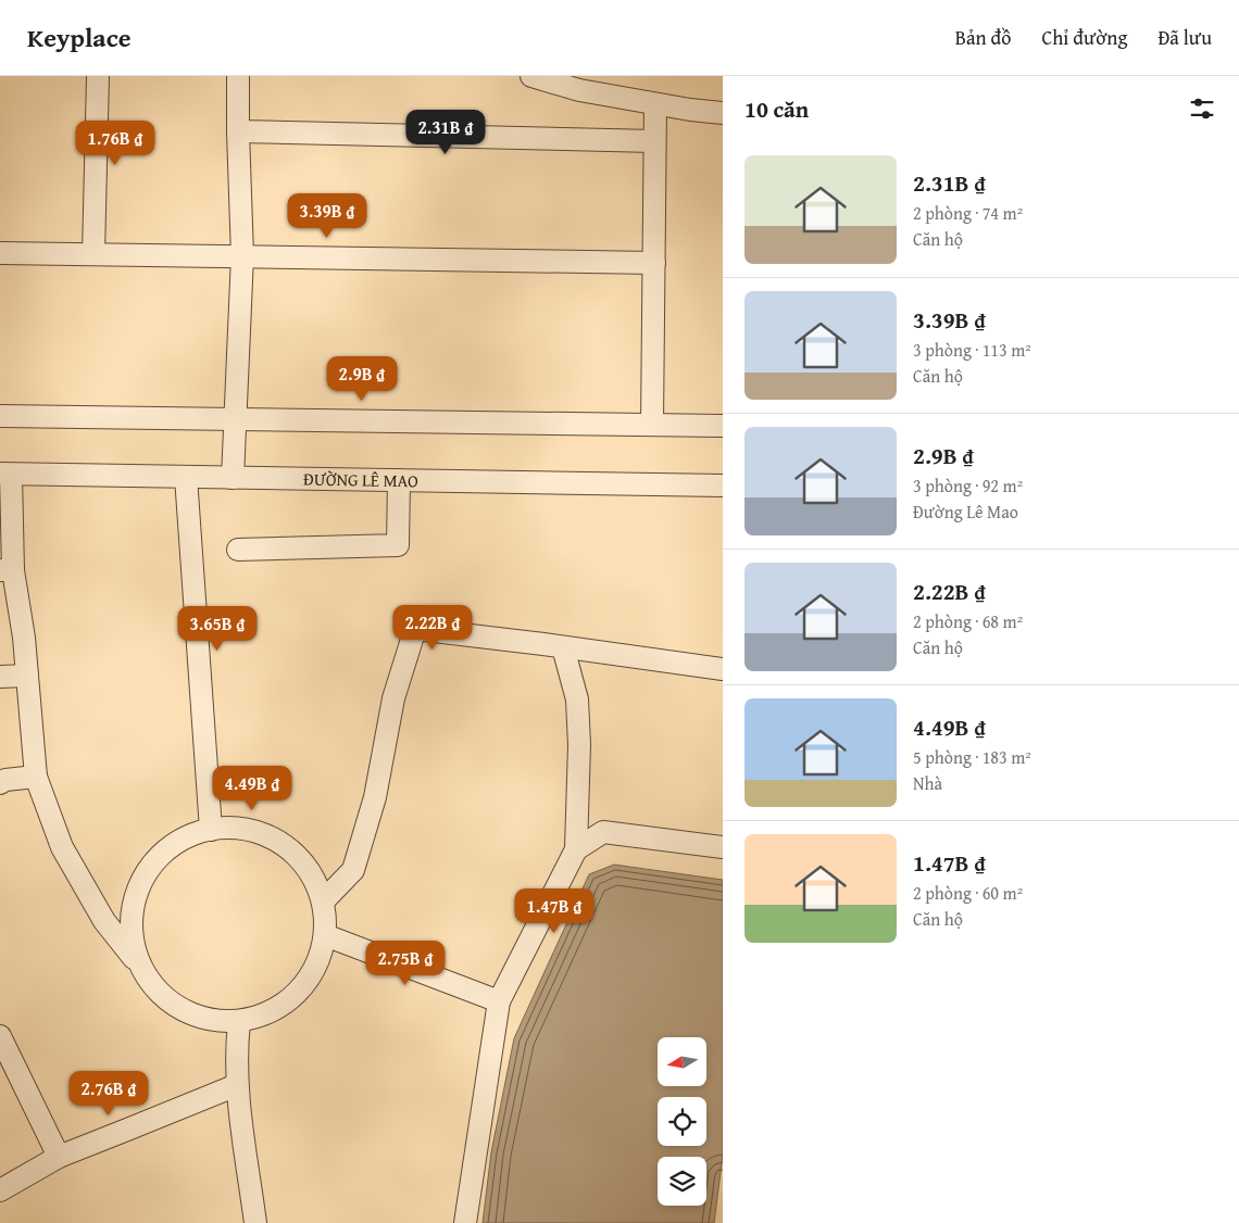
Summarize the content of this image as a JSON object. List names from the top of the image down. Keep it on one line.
{"streets":{"street":["ĐƯỜNG LÊ MAO"]},"north":"left","page":{"header":"Keyplace","nav":["Bản đồ","Chỉ đường","Đã lưu"],"heading":"10 căn","price":["2.31B ₫","1.76B ₫","3.39B ₫","2.9B ₫","2.22B ₫","3.65B ₫","4.49B ₫","1.47B ₫","2.75B ₫","2.76B ₫"],"list":[{"name":"2.31B ₫","note":"2 phòng · 74 m² · Căn hộ"},{"name":"3.39B ₫","note":"3 phòng · 113 m² · Căn hộ"},{"name":"2.9B ₫","note":"3 phòng · 92 m² · Đường Lê Mao"},{"name":"2.22B ₫","note":"2 phòng · 68 m² · Căn hộ"},{"name":"4.49B ₫","note":"5 phòng · 183 m² · Nhà"},{"name":"1.47B ₫","note":"2 phòng · 60 m² · Căn hộ"}]}}
